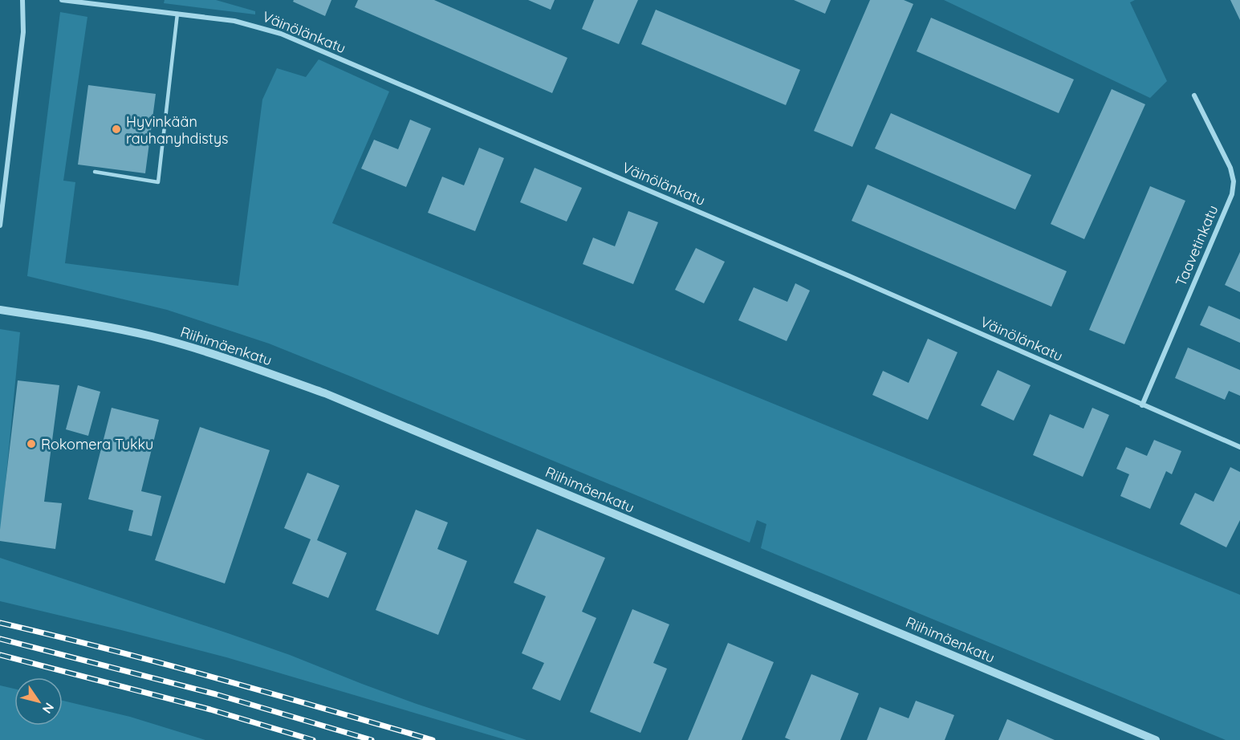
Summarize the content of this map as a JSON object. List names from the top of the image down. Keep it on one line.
{"streets":{"street":["Väinölänkatu","Taavetinkatu","Riihimäenkatu"]},"crossings":[["Väinölänkatu","Taavetinkatu"]],"places":["Hyvinkään rauhanyhdistys","Rokomera Tukku"],"north":"bottom right"}
